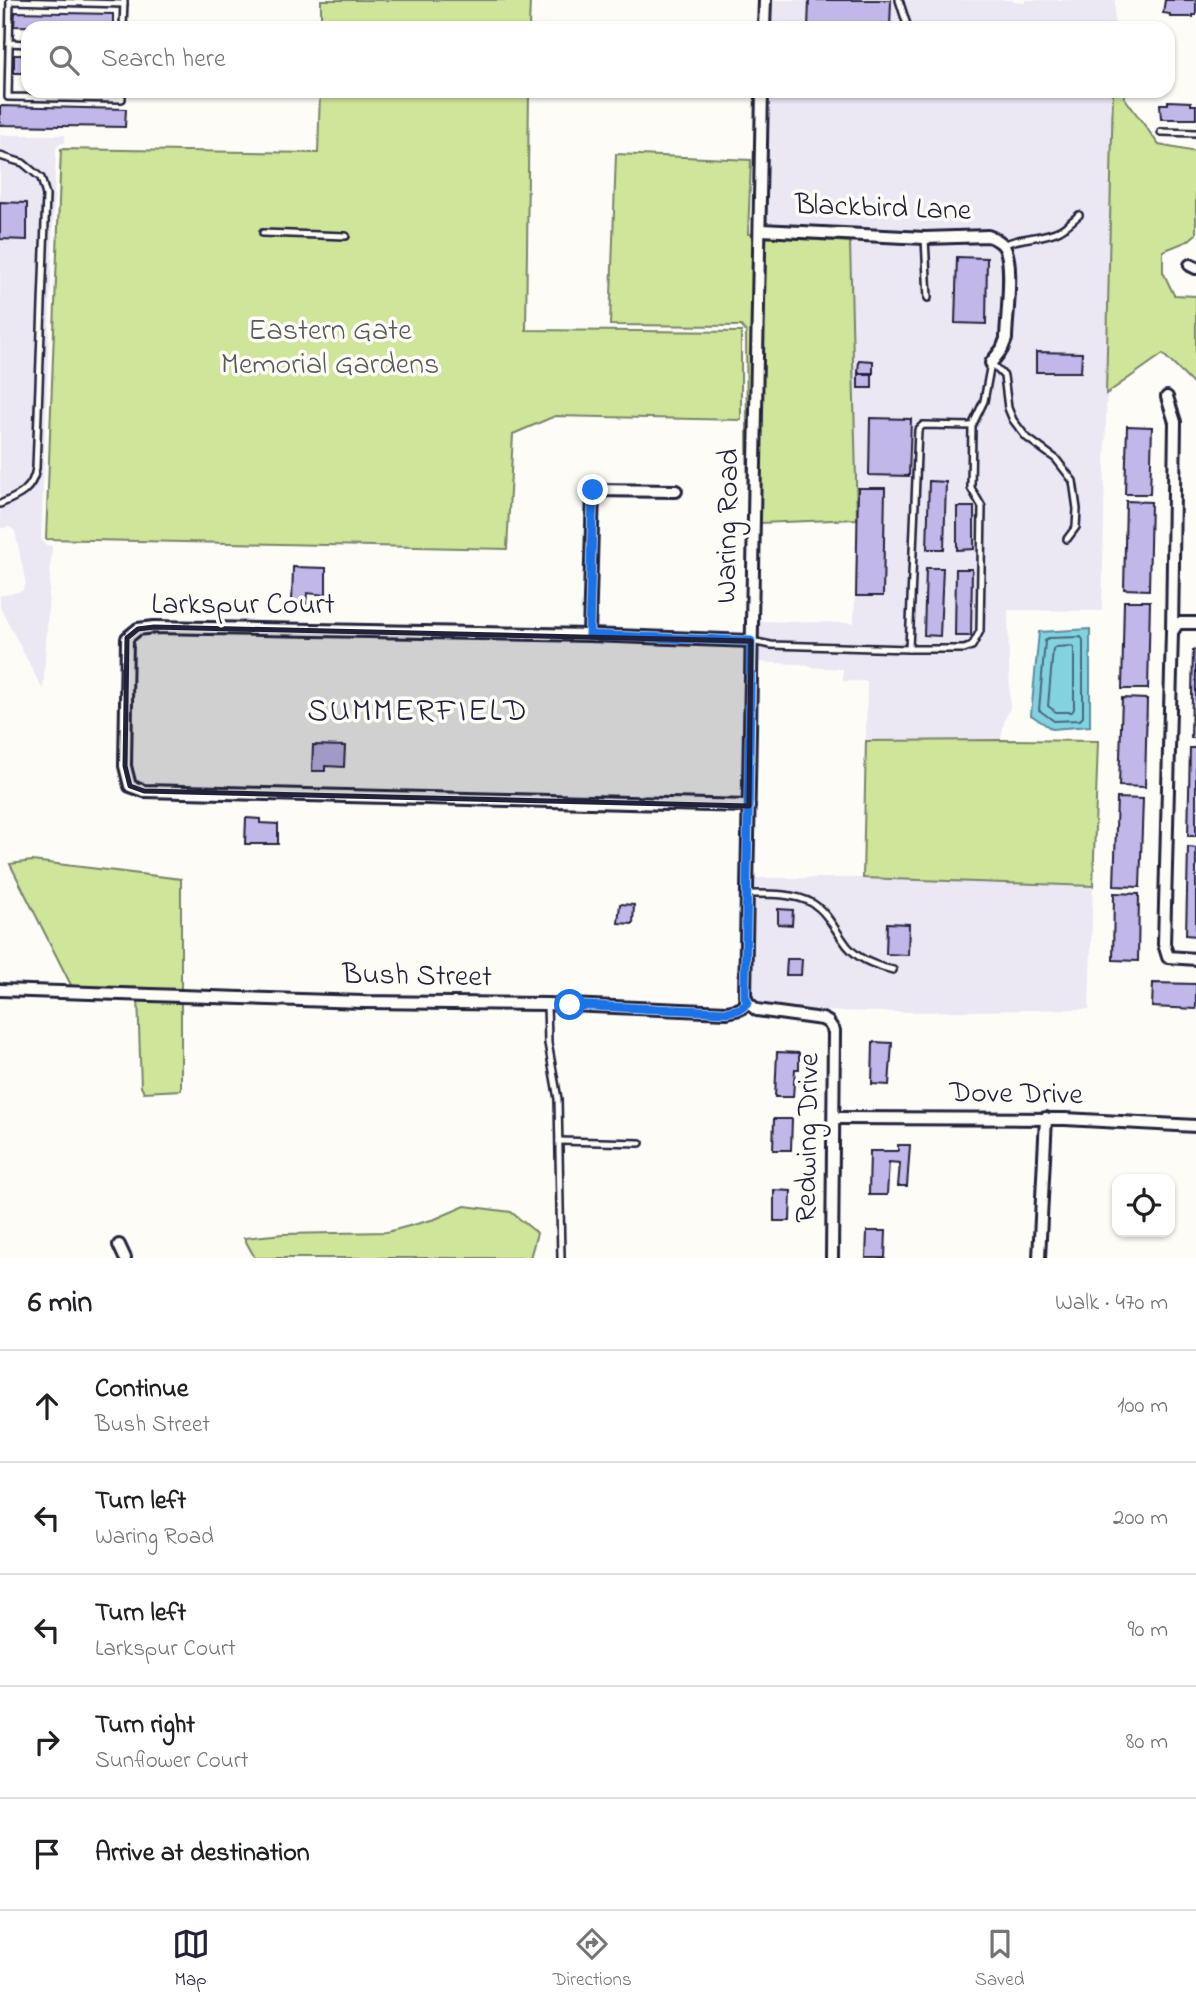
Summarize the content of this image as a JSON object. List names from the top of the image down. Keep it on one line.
{"streets":{"street":["Blackbird Lane","Waring Road","Larkspur Court","Bush Street","Dove Drive","Redwing Drive"]},"crossings":[["Blackbird Lane","Waring Road"],["Waring Road","Larkspur Court"],["Waring Road","Bush Street"],["Waring Road","Redwing Drive"],["Bush Street","Redwing Drive"],["Dove Drive","Redwing Drive"]],"districts":["SUMMERFIELD"],"parks":["Eastern Gate Memorial Gardens"],"page":{"search":"Search here","heading":["6 min","Walk · 470 m"],"list":[["Continue","Bush Street","100 m"],["Turn left","Waring Road","200 m"],["Turn left","Larkspur Court","90 m"],["Turn right","Sunflower Court","80 m"],"Arrive at destination"],"nav":["Map","Directions","Saved"]}}
